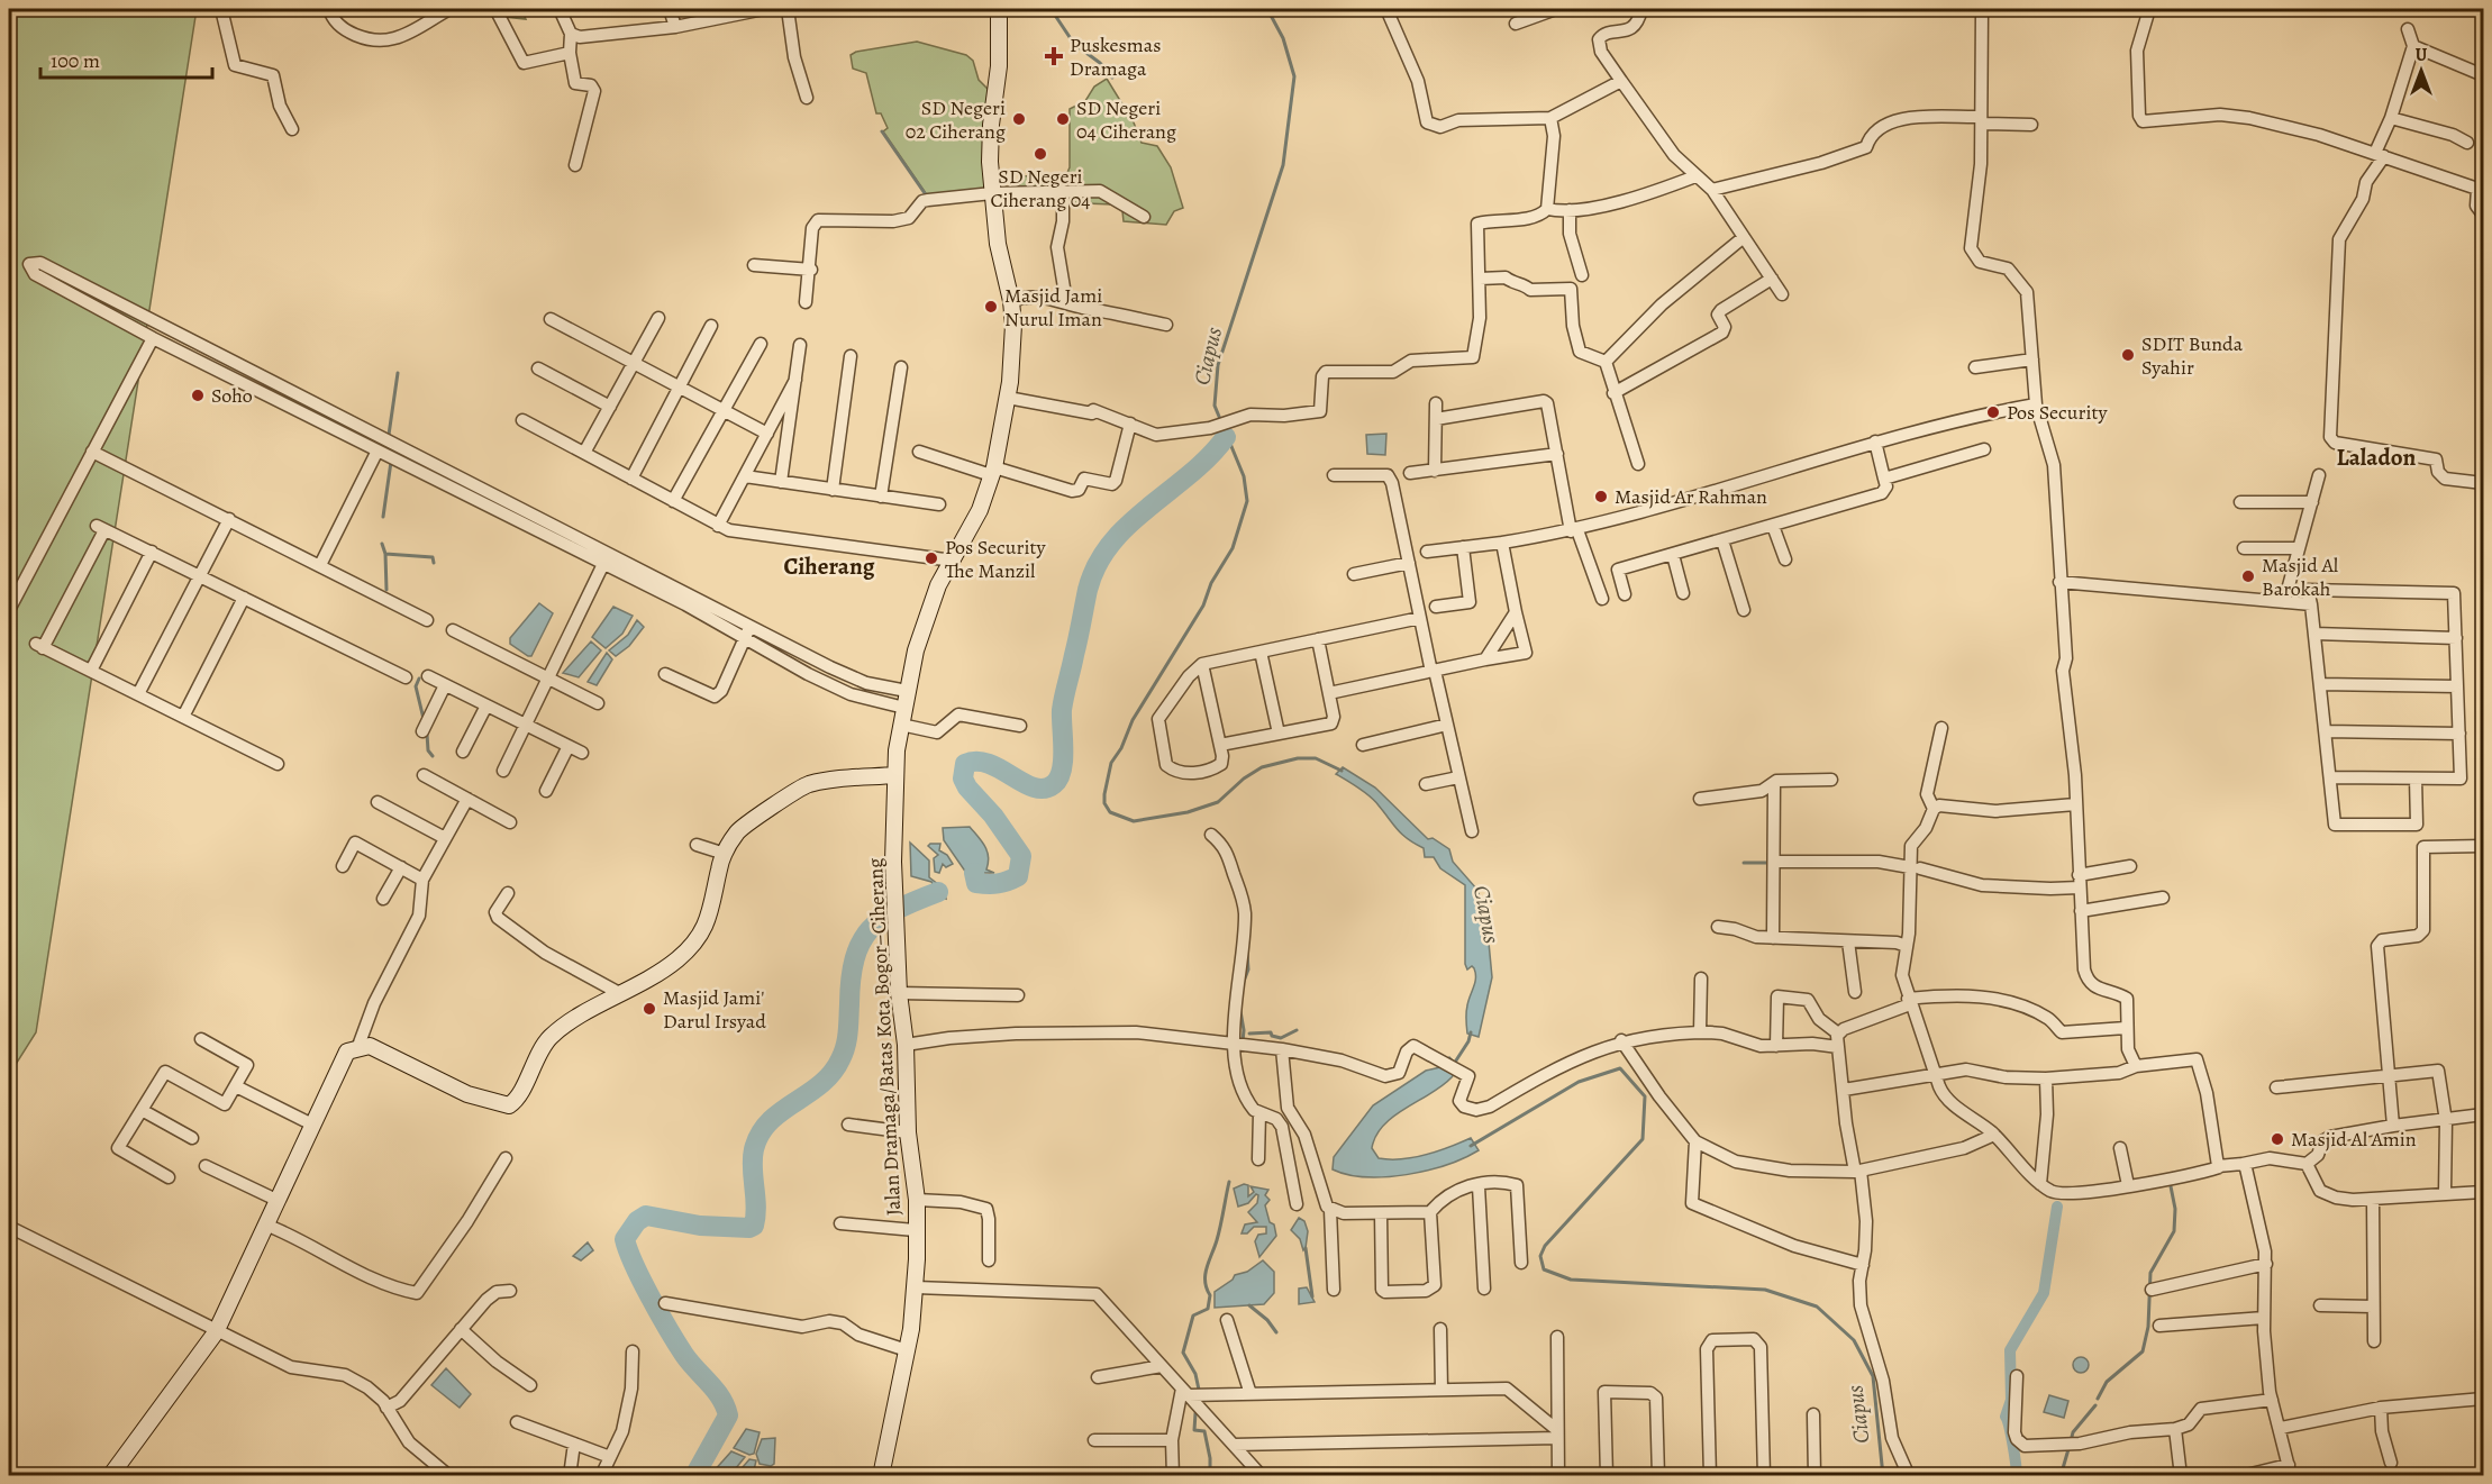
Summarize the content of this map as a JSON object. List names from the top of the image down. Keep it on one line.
{"streets":{"street":["Jalan Dramaga/Batas Kota Bogor–Ciherang"]},"districts":["Laladon","Ciherang"],"water":["Ciapus"],"places":{"health":["Puskesmas Dramaga"],"other":["SD Negeri 02 Ciherang","SD Negeri 04 Ciherang","SD Negeri Ciherang 04","Masjid Jami Nurul Iman","SDIT Bunda Syahir","Soho","Pos Security","Masjid Ar Rahman","Pos Security The Manzil","Masjid Al Barokah","Masjid Jami' Darul Irsyad","Masjid Al Amin"]},"scale_bar":"100 m","north":"top"}
